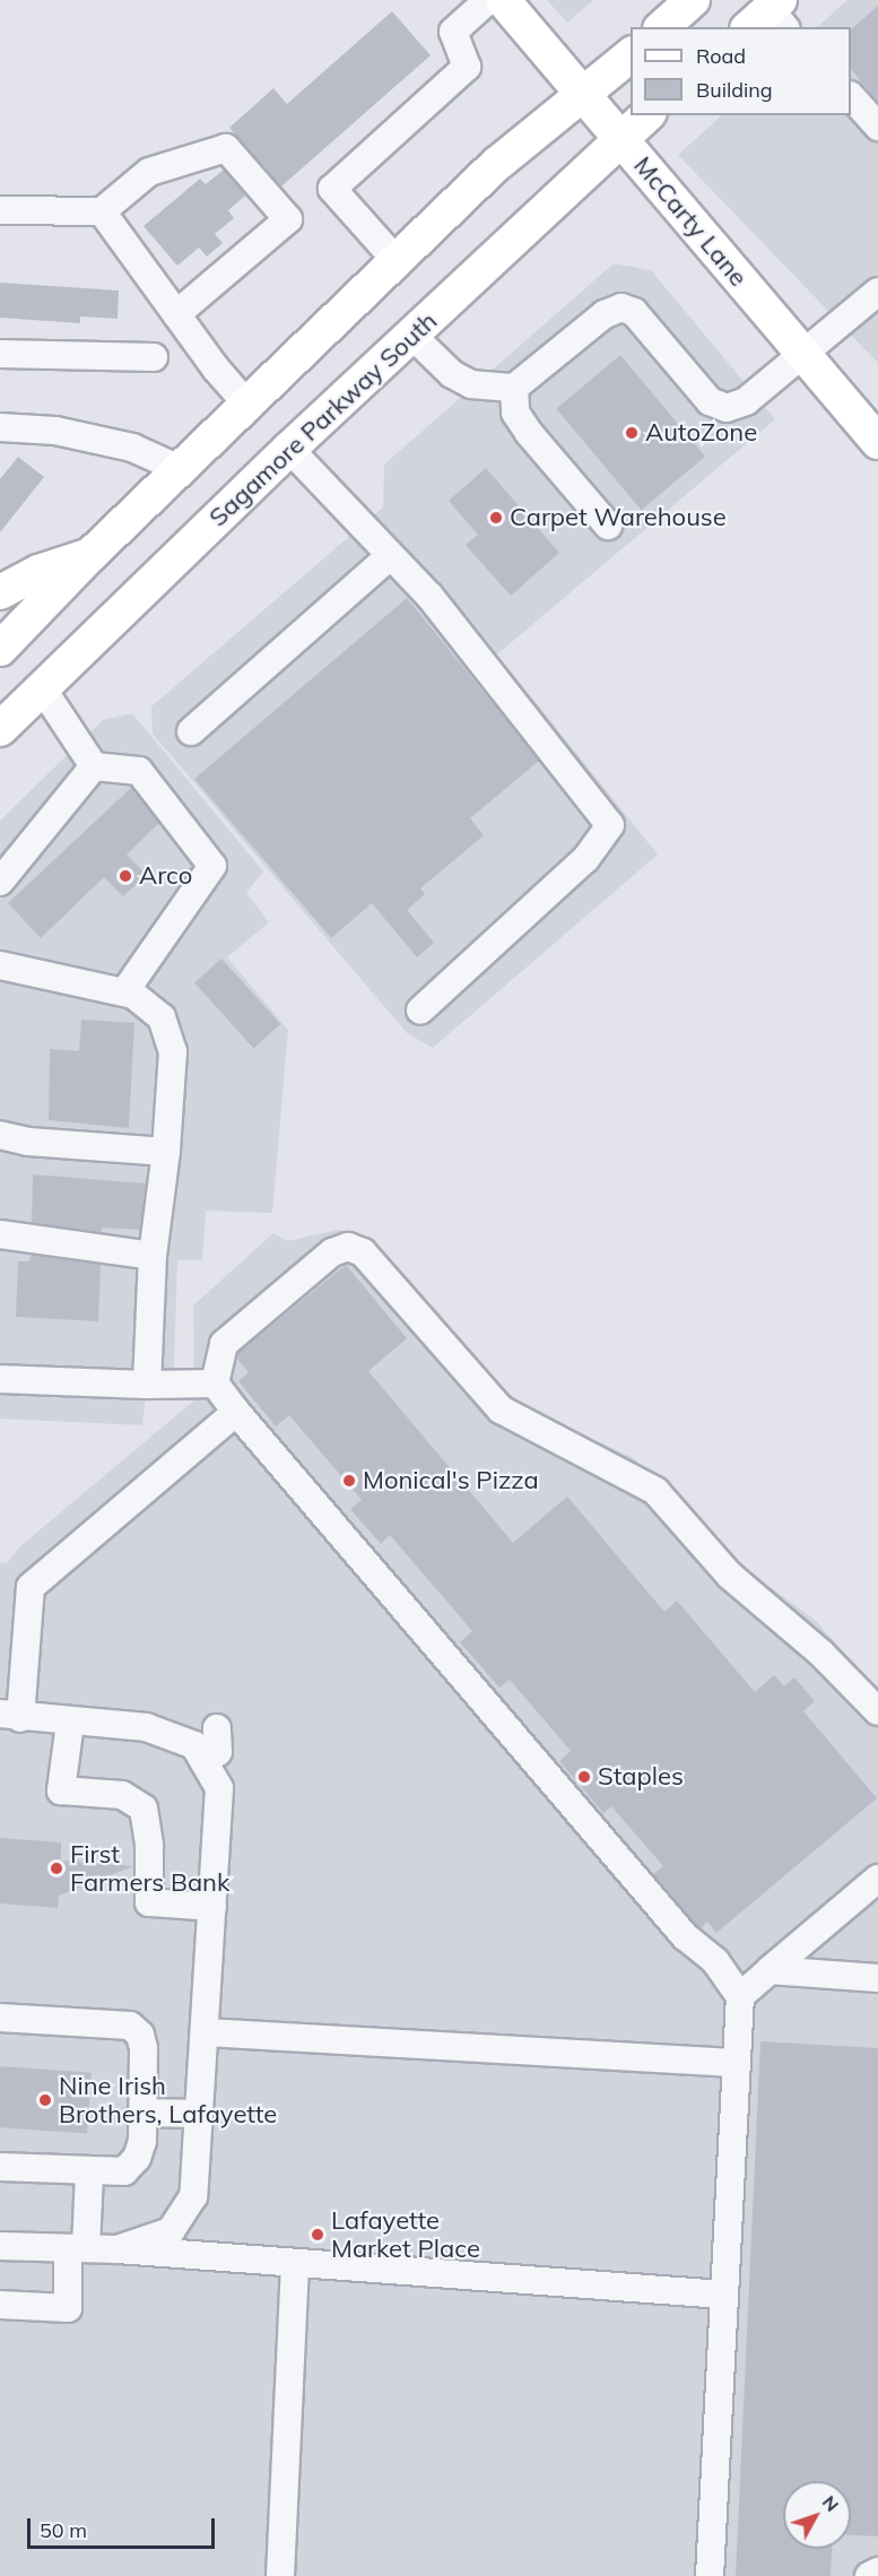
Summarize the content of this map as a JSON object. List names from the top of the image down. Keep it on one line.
{"streets":{"main road":["McCarty Lane","Sagamore Parkway South"]},"crossings":[["McCarty Lane","Sagamore Parkway South"]],"places":["AutoZone","Carpet Warehouse","Arco","Monical's Pizza","Staples","First Farmers Bank","Nine Irish Brothers, Lafayette","Lafayette Market Place"],"legend":["Road","Building"],"scale_bar":"50 m","north":"top right"}
